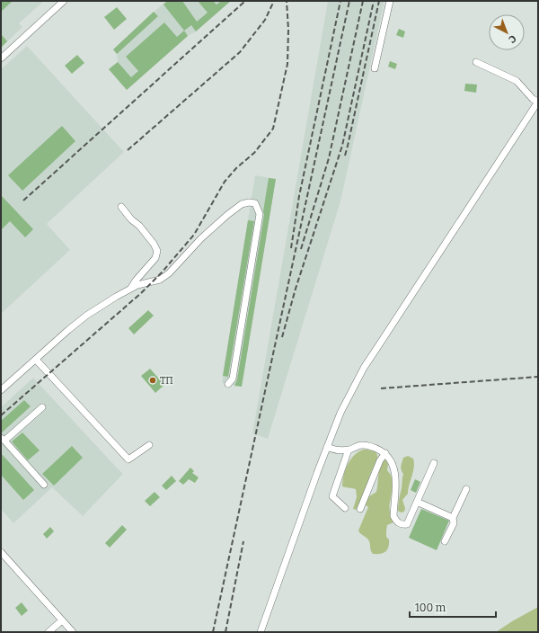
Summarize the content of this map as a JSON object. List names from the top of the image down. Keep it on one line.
{"places":["ТП"],"scale_bar":"100 m","north":"bottom right"}
